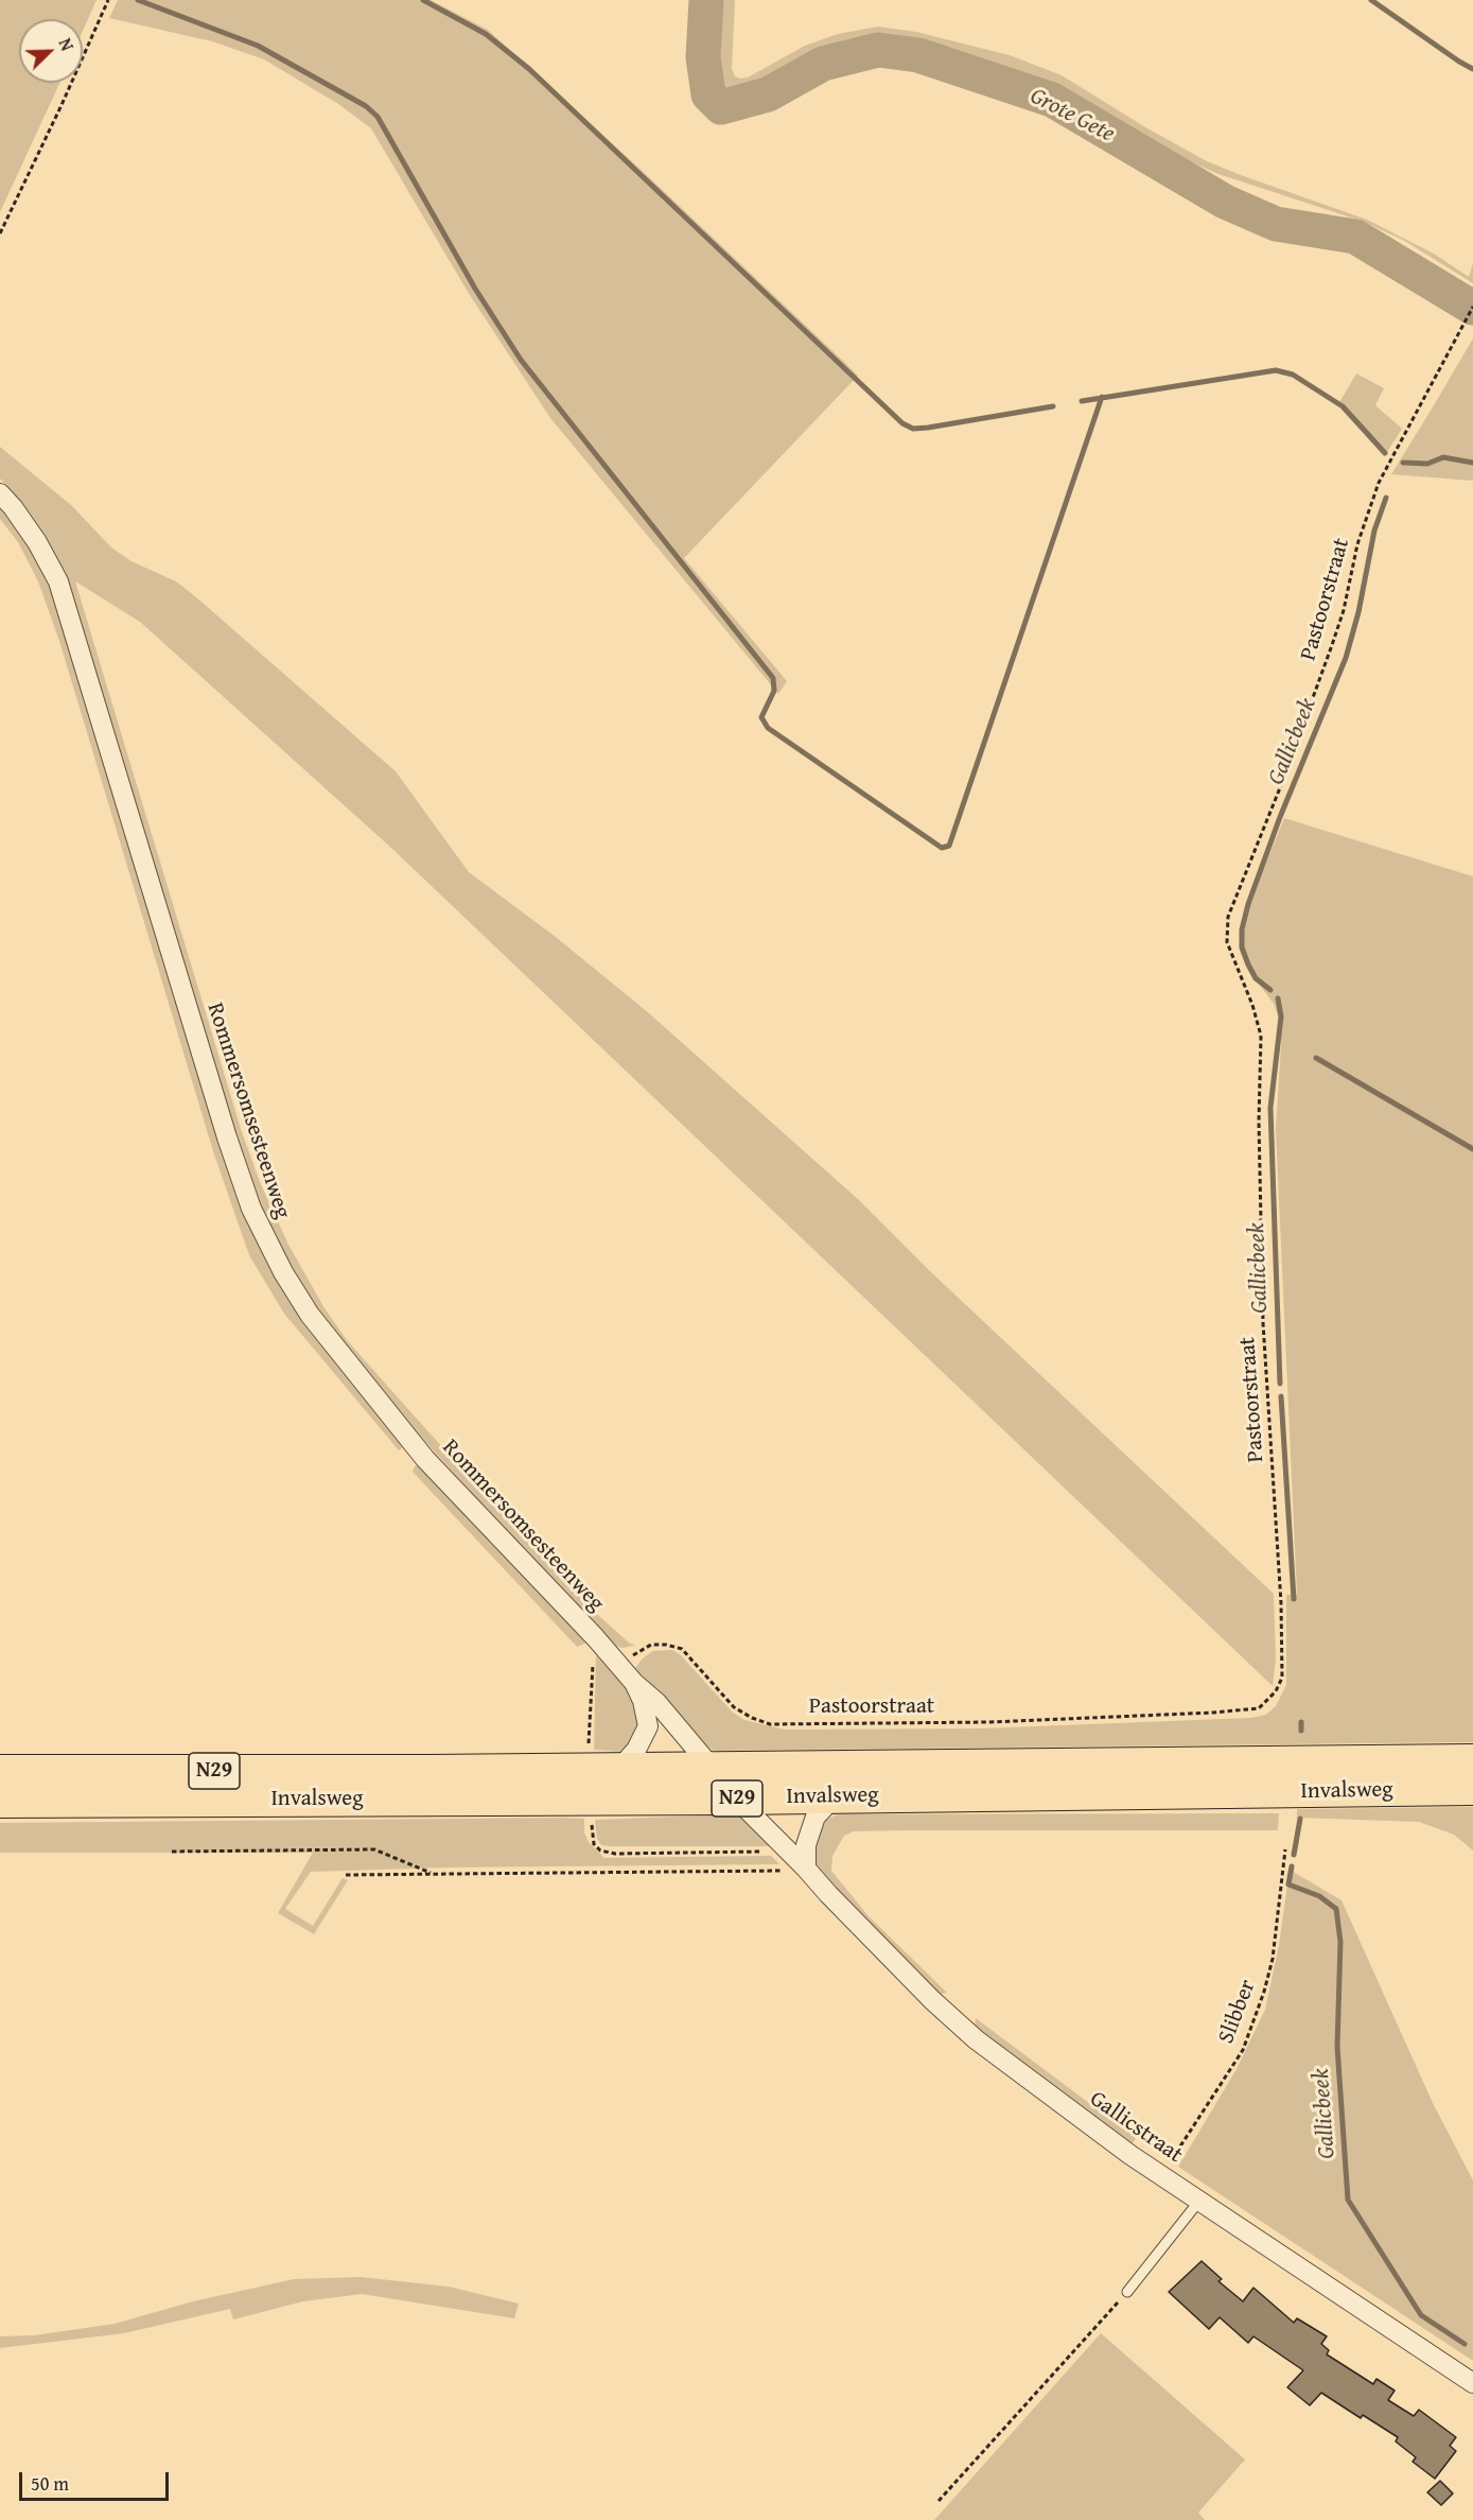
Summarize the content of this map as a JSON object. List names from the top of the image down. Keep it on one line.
{"streets":{"highway":["N29","Invalsweg"],"street":["Rommersomsesteenweg","Gallicstraat"],"path":["Pastoorstraat","Slibber"]},"crossings":[["Pastoorstraat","Rommersomsesteenweg"],["Rommersomsesteenweg","Invalsweg"],["Invalsweg","Gallicstraat"]],"water":["Grote Gete","Gallicbeek"],"scale_bar":"50 m","north":"top right"}
